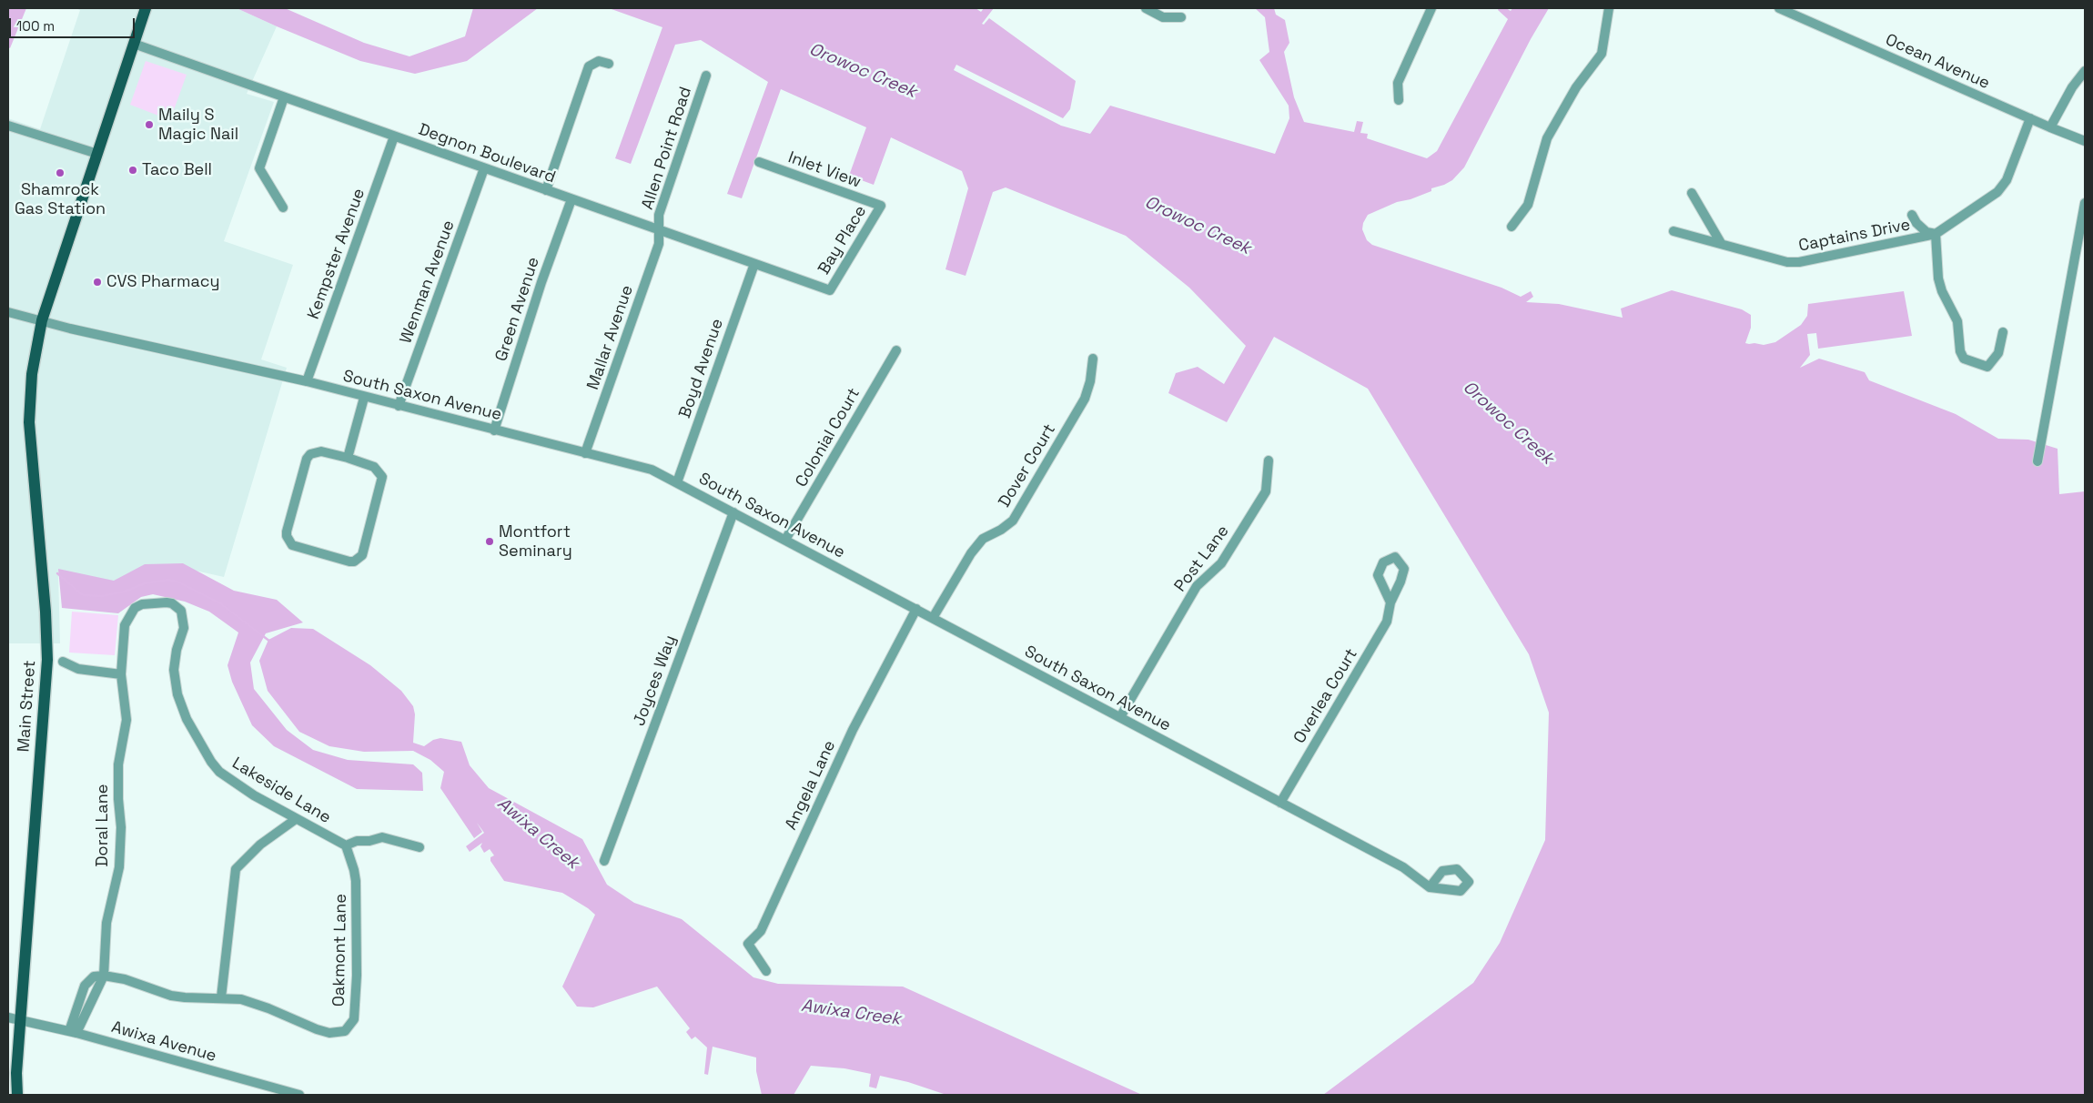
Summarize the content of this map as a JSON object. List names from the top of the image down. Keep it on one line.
{"streets":{"main road":["Main Street"],"street":["Ocean Avenue","Allen Point Road","Degnon Boulevard","Inlet View","Captains Drive","Bay Place","Kempster Avenue","Wenman Avenue","Green Avenue","Mallar Avenue","Boyd Avenue","South Saxon Avenue","Colonial Court","Dover Court","Post Lane","Joyces Way","Overlea Court","Angela Lane","Lakeside Lane","Doral Lane","Oakmont Lane","Awixa Avenue"]},"crossings":[["Ocean Avenue","Captains Drive"],["Allen Point Road","Degnon Boulevard"],["Allen Point Road","Mallar Avenue"],["Degnon Boulevard","Bay Place"],["Degnon Boulevard","Kempster Avenue"],["Degnon Boulevard","Wenman Avenue"],["Degnon Boulevard","Green Avenue"],["Degnon Boulevard","Mallar Avenue"],["Degnon Boulevard","Boyd Avenue"],["Degnon Boulevard","Main Street"],["Inlet View","Bay Place"],["Kempster Avenue","South Saxon Avenue"],["Wenman Avenue","South Saxon Avenue"],["Green Avenue","South Saxon Avenue"],["Mallar Avenue","South Saxon Avenue"],["Boyd Avenue","South Saxon Avenue"],["South Saxon Avenue","Colonial Court"],["South Saxon Avenue","Dover Court"],["South Saxon Avenue","Post Lane"],["South Saxon Avenue","Joyces Way"],["South Saxon Avenue","Overlea Court"],["South Saxon Avenue","Main Street"],["South Saxon Avenue","Angela Lane"],["Main Street","Awixa Avenue"],["Lakeside Lane","Doral Lane"],["Lakeside Lane","Oakmont Lane"],["Doral Lane","Awixa Avenue"]],"water":["Orowoc Creek","Awixa Creek"],"places":["Maily S Magic Nail","Taco Bell","Shamrock Gas Station","CVS Pharmacy","Montfort Seminary"],"scale_bar":"100 m"}
